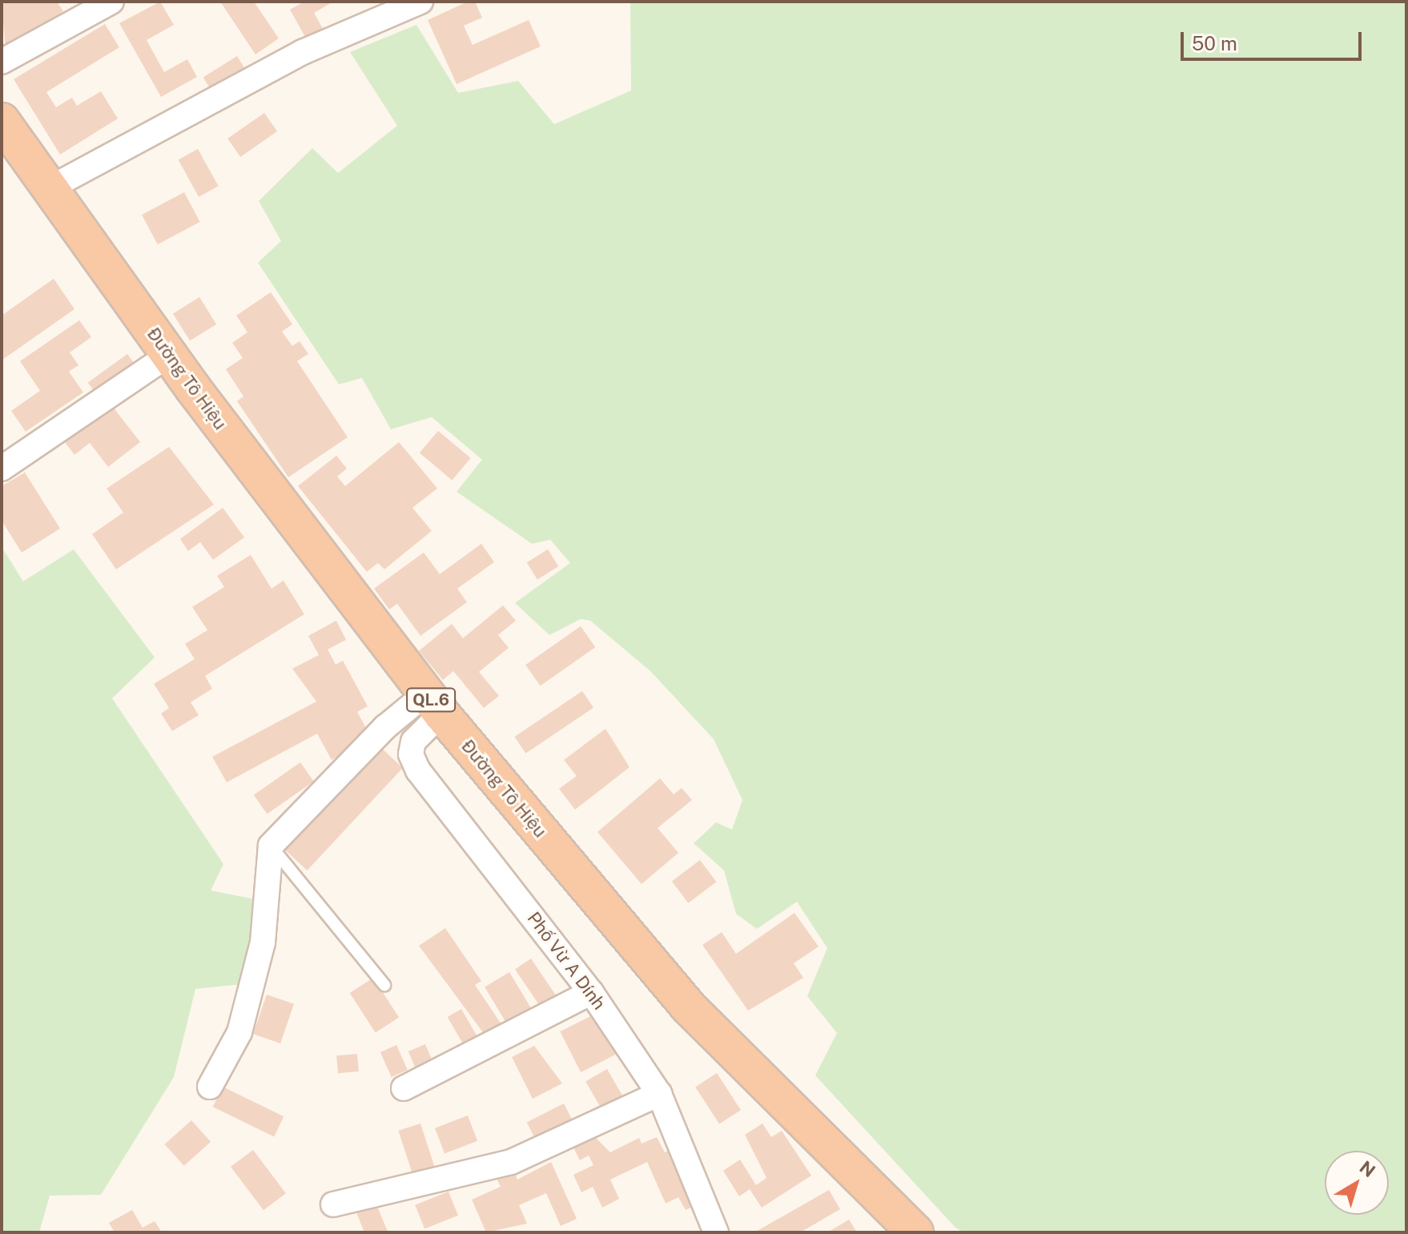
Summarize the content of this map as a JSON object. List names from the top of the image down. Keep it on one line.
{"streets":{"highway":["Đường Tô Hiệu","QL.6"],"street":["Phố Vừ A Dính"]},"crossings":[["Đường Tô Hiệu","Phố Vừ A Dính"]],"scale_bar":"50 m","north":"top right"}
